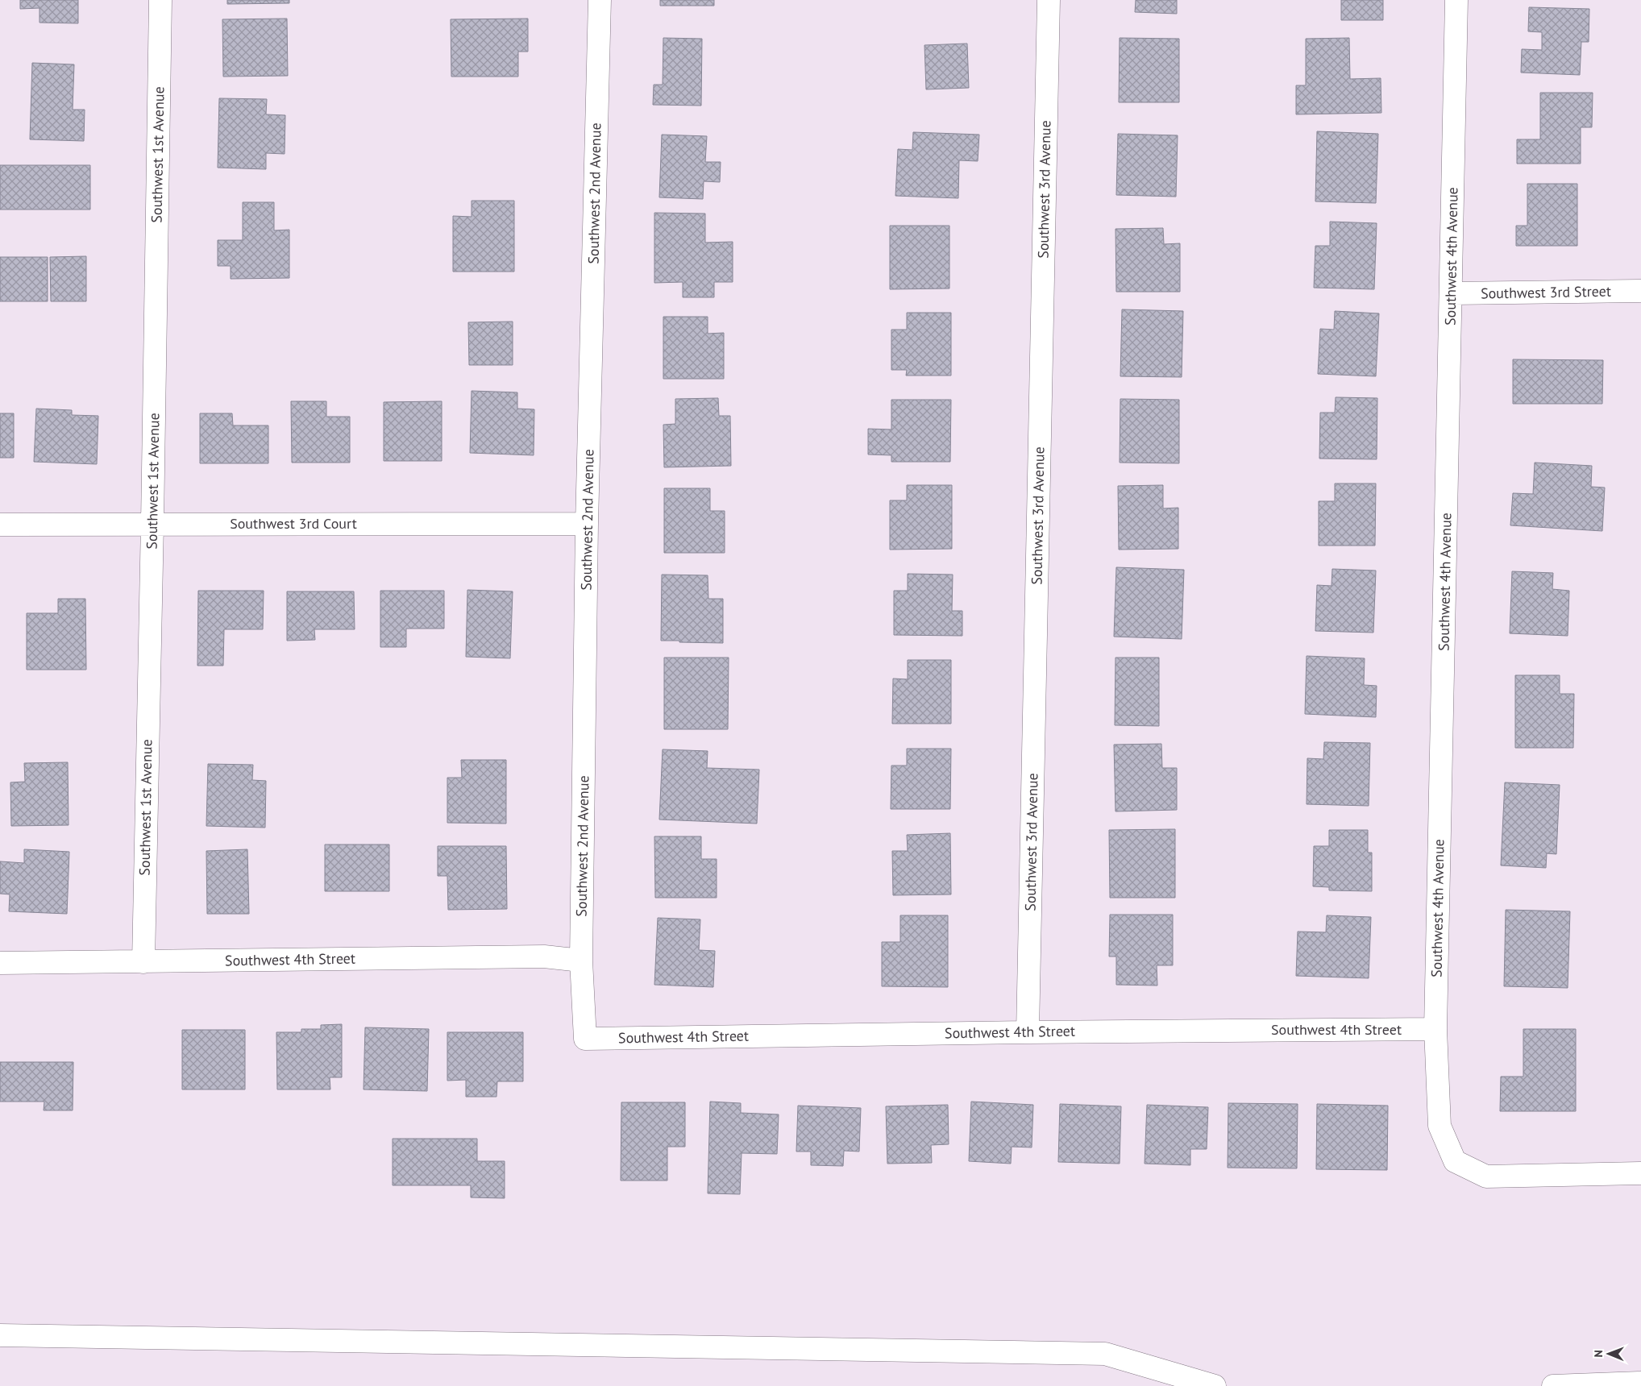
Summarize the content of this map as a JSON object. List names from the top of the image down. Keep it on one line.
{"streets":{"main road":["Southwest 1st Avenue","Southwest 3rd Avenue","Southwest 2nd Avenue","Southwest 4th Avenue","Southwest 3rd Street","Southwest 3rd Court","Southwest 4th Street"]},"crossings":[["Southwest 1st Avenue","Southwest 3rd Court"],["Southwest 1st Avenue","Southwest 4th Street"],["Southwest 3rd Avenue","Southwest 4th Street"],["Southwest 2nd Avenue","Southwest 3rd Court"],["Southwest 2nd Avenue","Southwest 4th Street"],["Southwest 4th Avenue","Southwest 3rd Street"],["Southwest 4th Avenue","Southwest 4th Street"]],"north":"left"}
